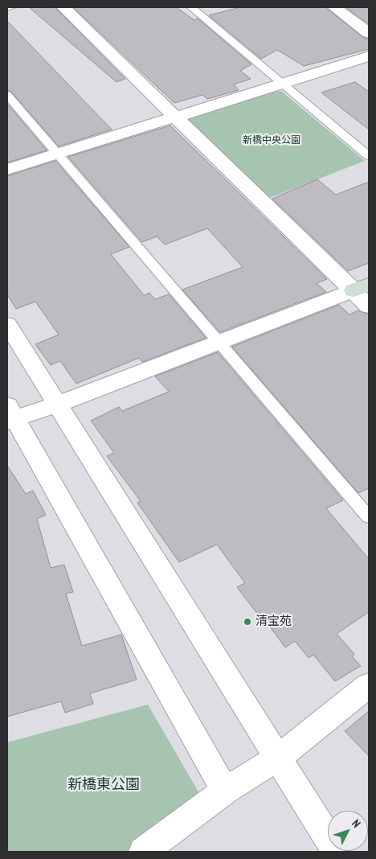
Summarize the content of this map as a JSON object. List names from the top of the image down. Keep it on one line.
{"parks":["新橋中央公園","新橋東公園"],"places":["清宝苑"],"north":"top right"}
